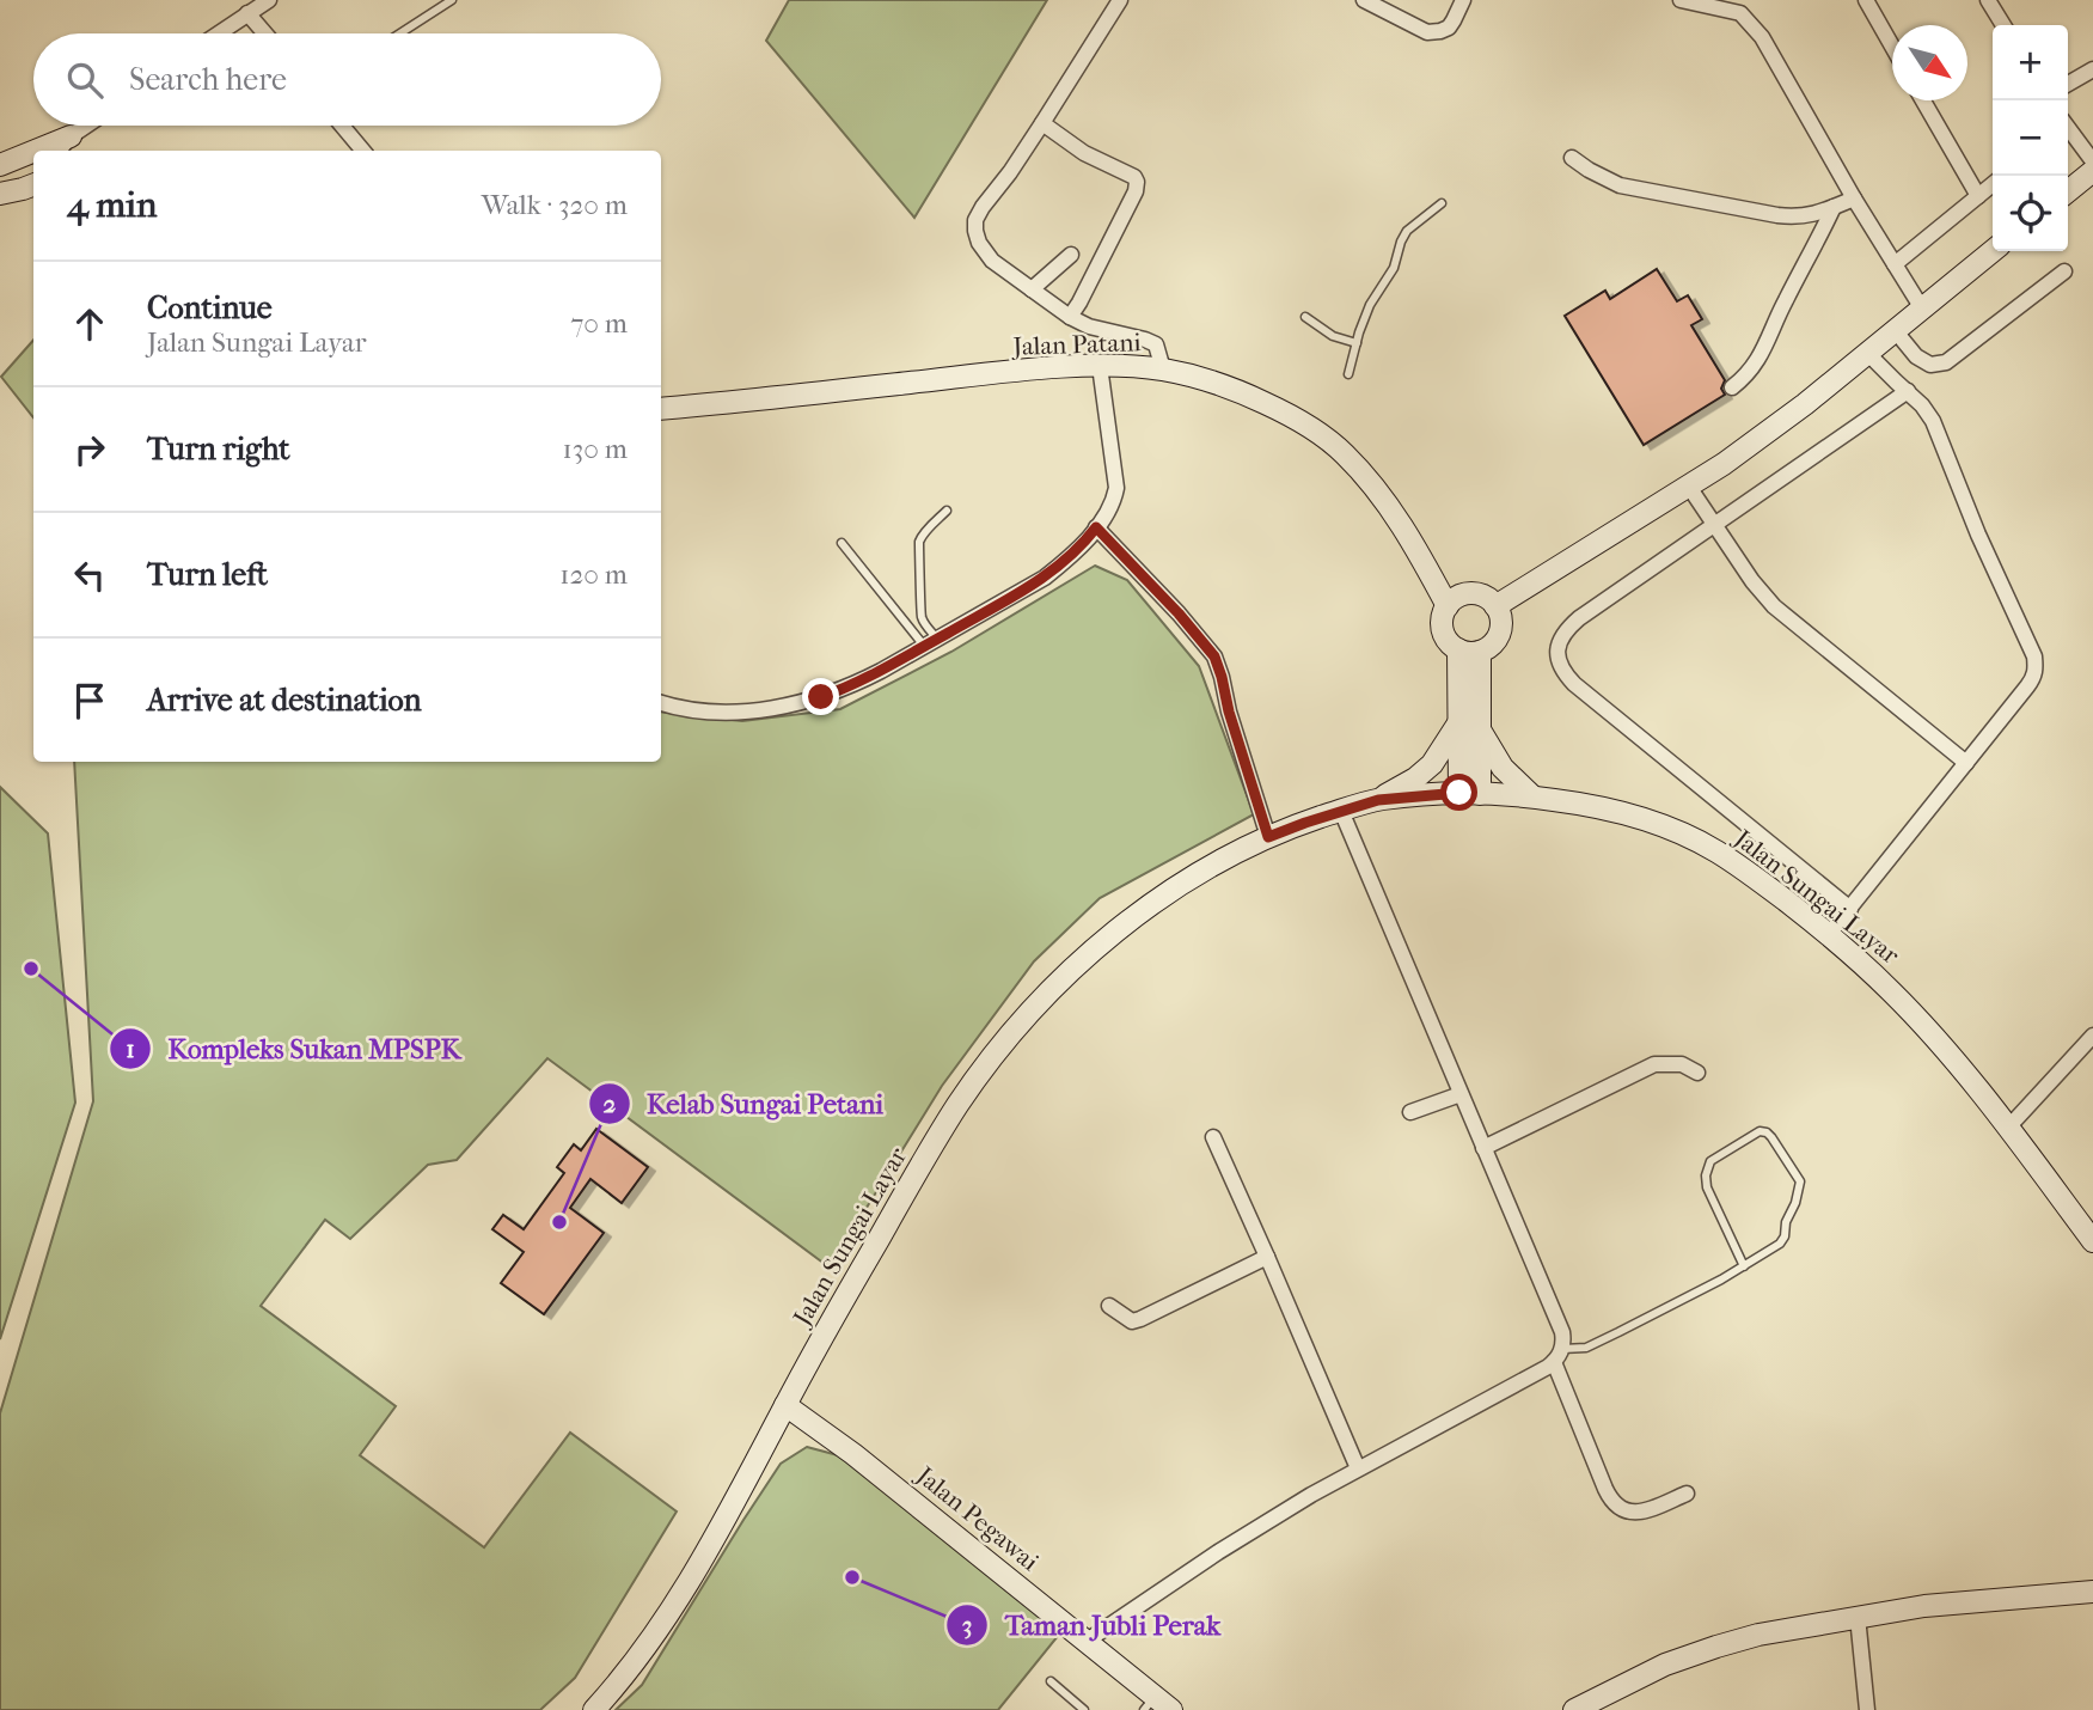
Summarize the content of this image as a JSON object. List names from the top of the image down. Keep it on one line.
{"streets":{"main road":["Jalan Patani","Jalan Sungai Layar","Jalan Pegawai"]},"crossings":[["Jalan Sungai Layar","Jalan Pegawai"]],"places":["Kompleks Sukan MPSPK","Kelab Sungai Petani","Taman Jubli Perak"],"north":"bottom right","page":{"map_buttons":["+","−"],"search":"Search here","heading":["4 min","Walk · 320 m"],"list":[["Continue","Jalan Sungai Layar","70 m"],["Turn right","130 m"],["Turn left","120 m"],"Arrive at destination"]}}
